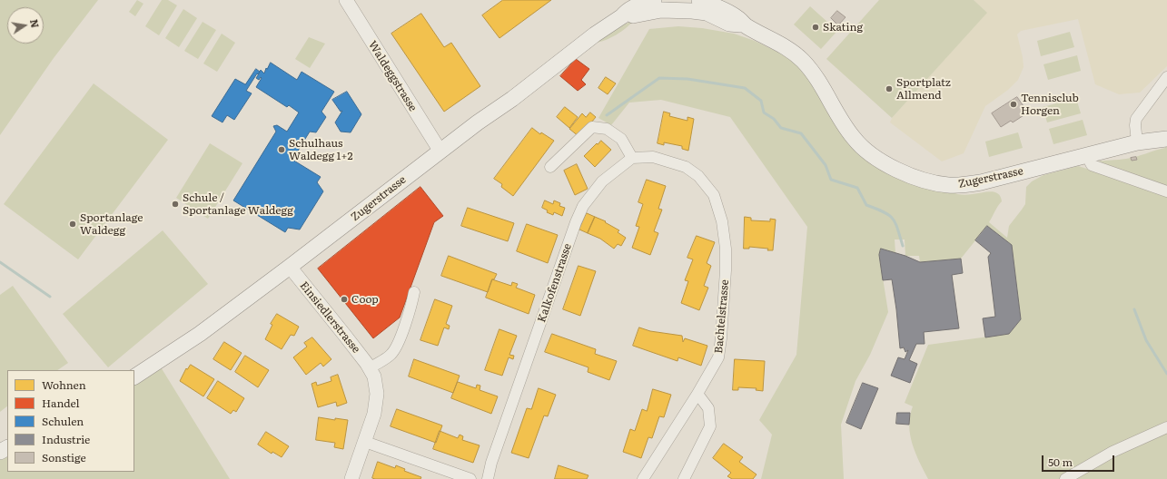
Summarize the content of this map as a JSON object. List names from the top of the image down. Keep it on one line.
{"streets":{"main road":["Zugerstrasse"],"street":["Waldeggstrasse","Kalkofenstrasse","Bachtelstrasse","Einsiedlerstrasse"]},"crossings":[["Waldeggstrasse","Zugerstrasse"],["Zugerstrasse","Einsiedlerstrasse"],["Kalkofenstrasse","Bachtelstrasse"]],"places":["Skating","Sportplatz Allmend","Tennisclub Horgen","Schulhaus Waldegg 1+2","Schule / Sportanlage Waldegg","Sportanlage Waldegg","Coop"],"legend":["Wohnen","Handel","Schulen","Industrie","Sonstige"],"scale_bar":"50 m","north":"right"}
